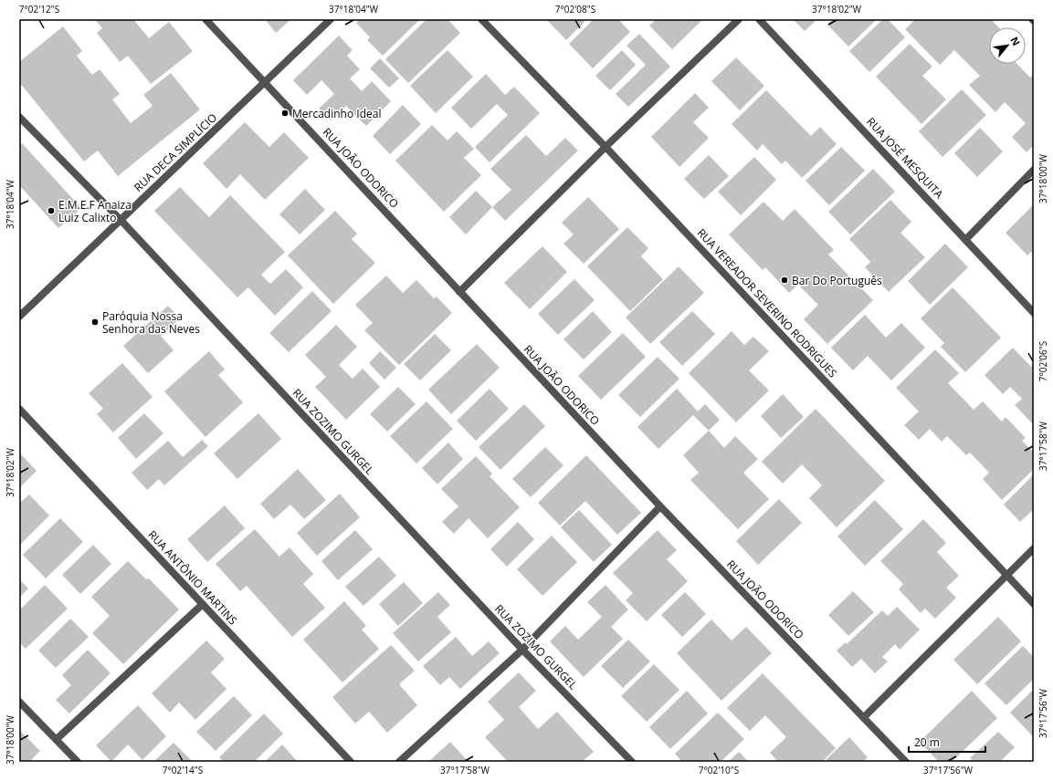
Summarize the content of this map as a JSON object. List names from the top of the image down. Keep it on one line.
{"streets":{"street":["RUA DECA SIMPLÍCIO","RUA JOSÉ MESQUITA","RUA JOÃO ODORICO","RUA VEREADOR SEVERINO RODRIGUES","RUA ZOZIMO GURGEL","RUA ANTÔNIO MARTINS"]},"crossings":[["RUA DECA SIMPLÍCIO","RUA JOÃO ODORICO"],["RUA DECA SIMPLÍCIO","RUA ZOZIMO GURGEL"]],"places":["Mercadinho Ideal","E.M.E.F Anaiza Luiz Calixto","Bar Do Português","Paróquia Nossa Senhora das Neves"],"scale_bar":"20 m","north":"top right","coordinates":["7°02'12\"S","37°18'04\"W","7°02'08\"S","37°18'02\"W","37°18'00\"W","7°02'06\"S","37°17'58\"W","37°17'56\"W","7°02'14\"S","7°02'10\"S"]}
